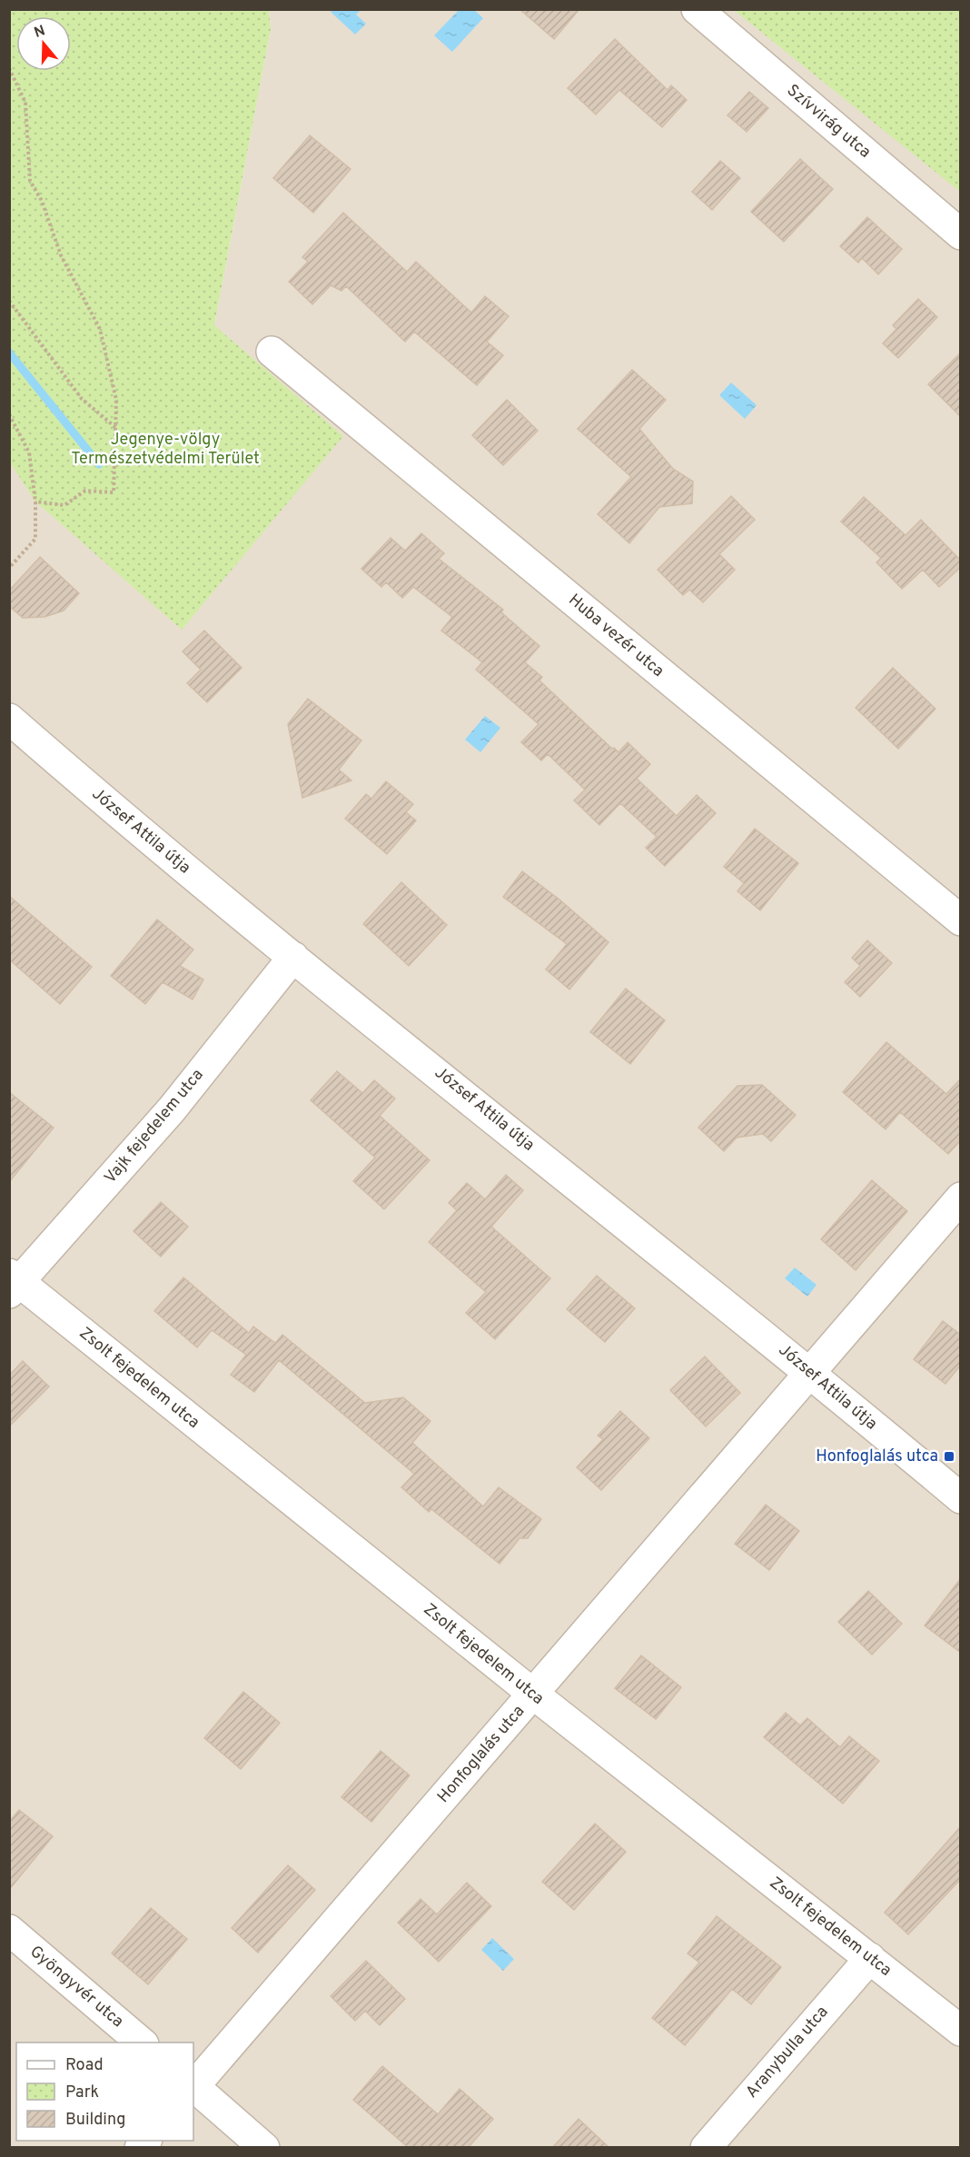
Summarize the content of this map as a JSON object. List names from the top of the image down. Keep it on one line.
{"streets":{"street":["Szívvirág utca","Huba vezér utca","József Attila útja","Vajk fejedelem utca","Zsolt fejedelem utca","Honfoglalás utca","Gyöngyvér utca","Aranybulla utca"]},"crossings":[["József Attila útja","Vajk fejedelem utca"],["József Attila útja","Honfoglalás utca"],["Vajk fejedelem utca","Zsolt fejedelem utca"],["Zsolt fejedelem utca","Honfoglalás utca"],["Zsolt fejedelem utca","Aranybulla utca"]],"parks":["Jegenye-völgy Természetvédelmi Terület"],"places":{"transit":["Honfoglalás utca"]},"legend":["Road","Park","Building"],"north":"top"}
